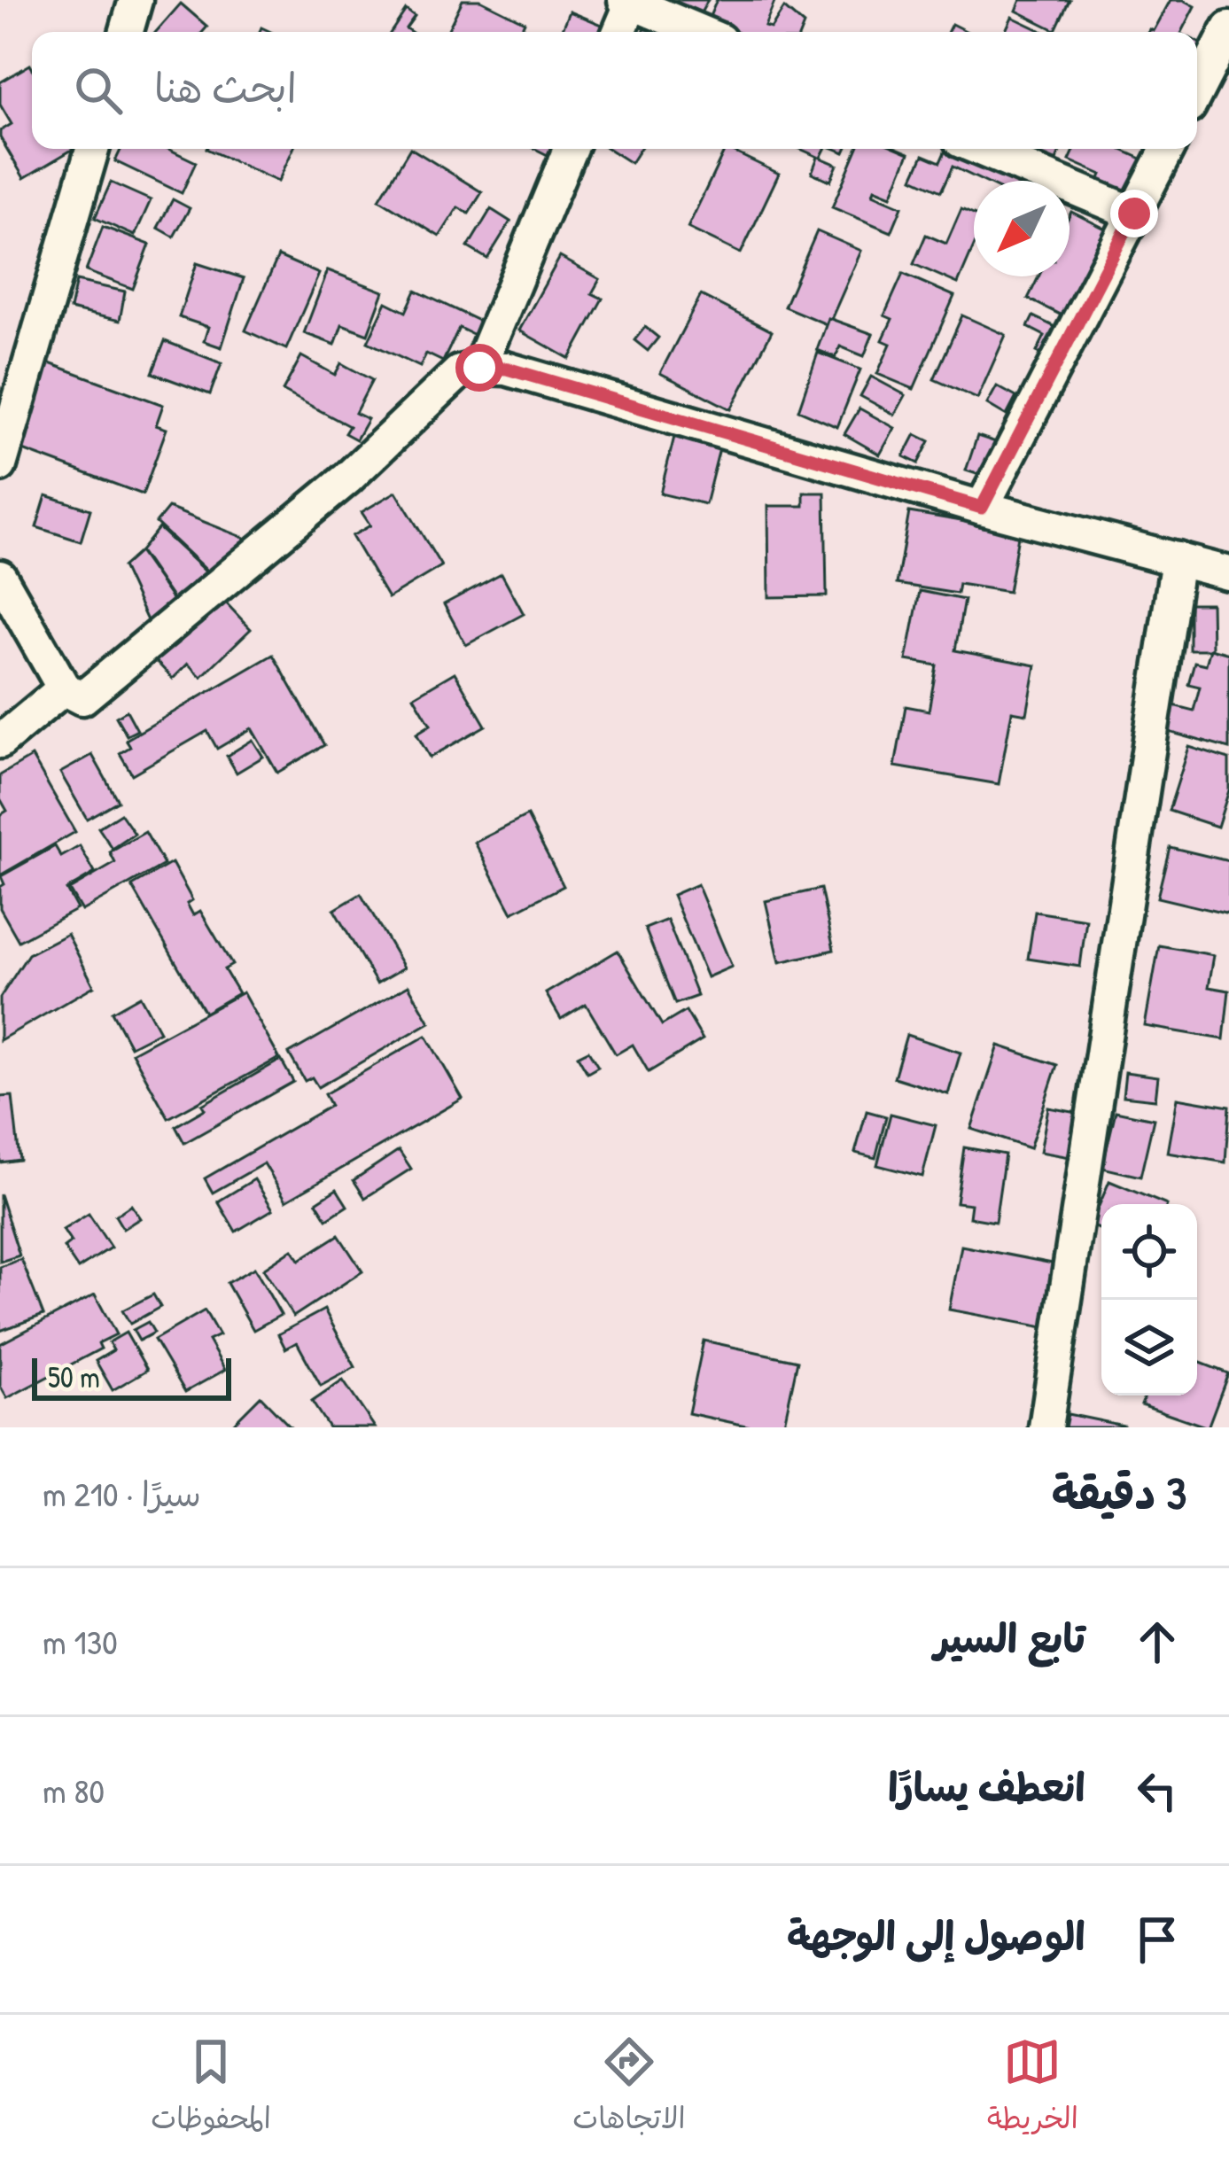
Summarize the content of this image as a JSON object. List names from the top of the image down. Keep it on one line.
{"scale_bar":"50 m","north":"bottom left","page":{"search":"ابحث هنا","scale":"50 m","heading":["3 دقيقة","سيرًا · 210 m"],"list":[["تابع السير","130 m"],["انعطف يسارًا","80 m"],"الوصول إلى الوجهة"],"nav":["الخريطة","الاتجاهات","المحفوظات"]}}
